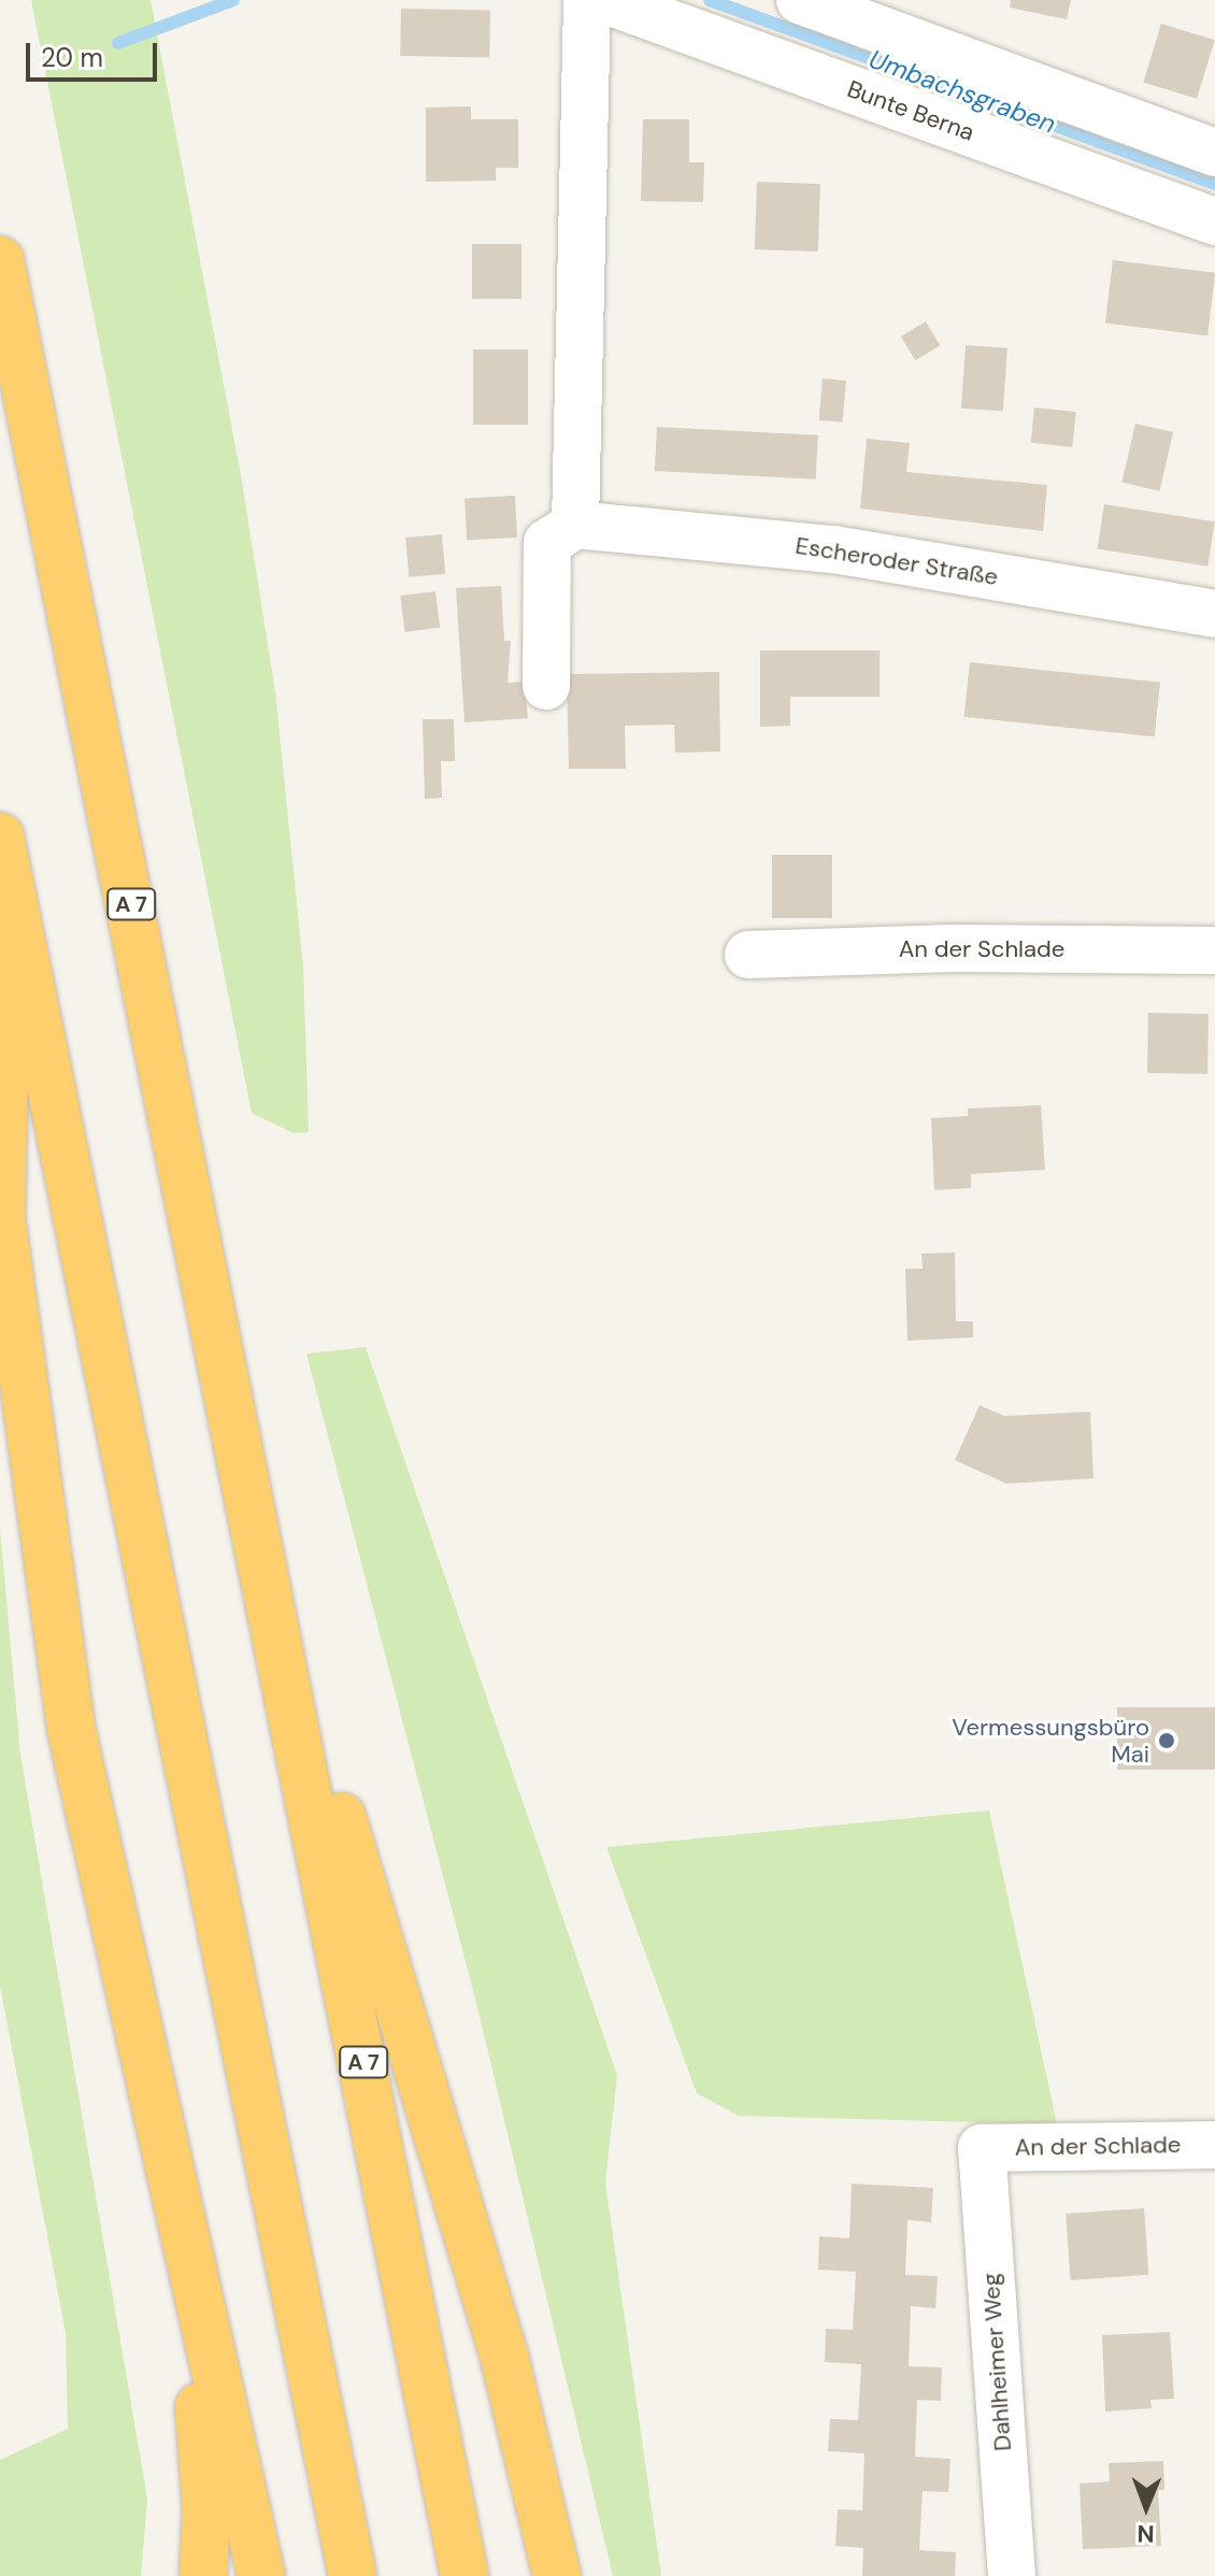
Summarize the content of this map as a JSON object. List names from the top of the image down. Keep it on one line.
{"streets":{"highway":["A 7"],"street":["Bunte Berna","Escheroder Straße","An der Schlade","Dahlheimer Weg"]},"crossings":[["An der Schlade","Dahlheimer Weg"]],"water":["Umbachsgraben"],"places":["Vermessungsbüro Mai"],"scale_bar":"20 m","north":"bottom"}
